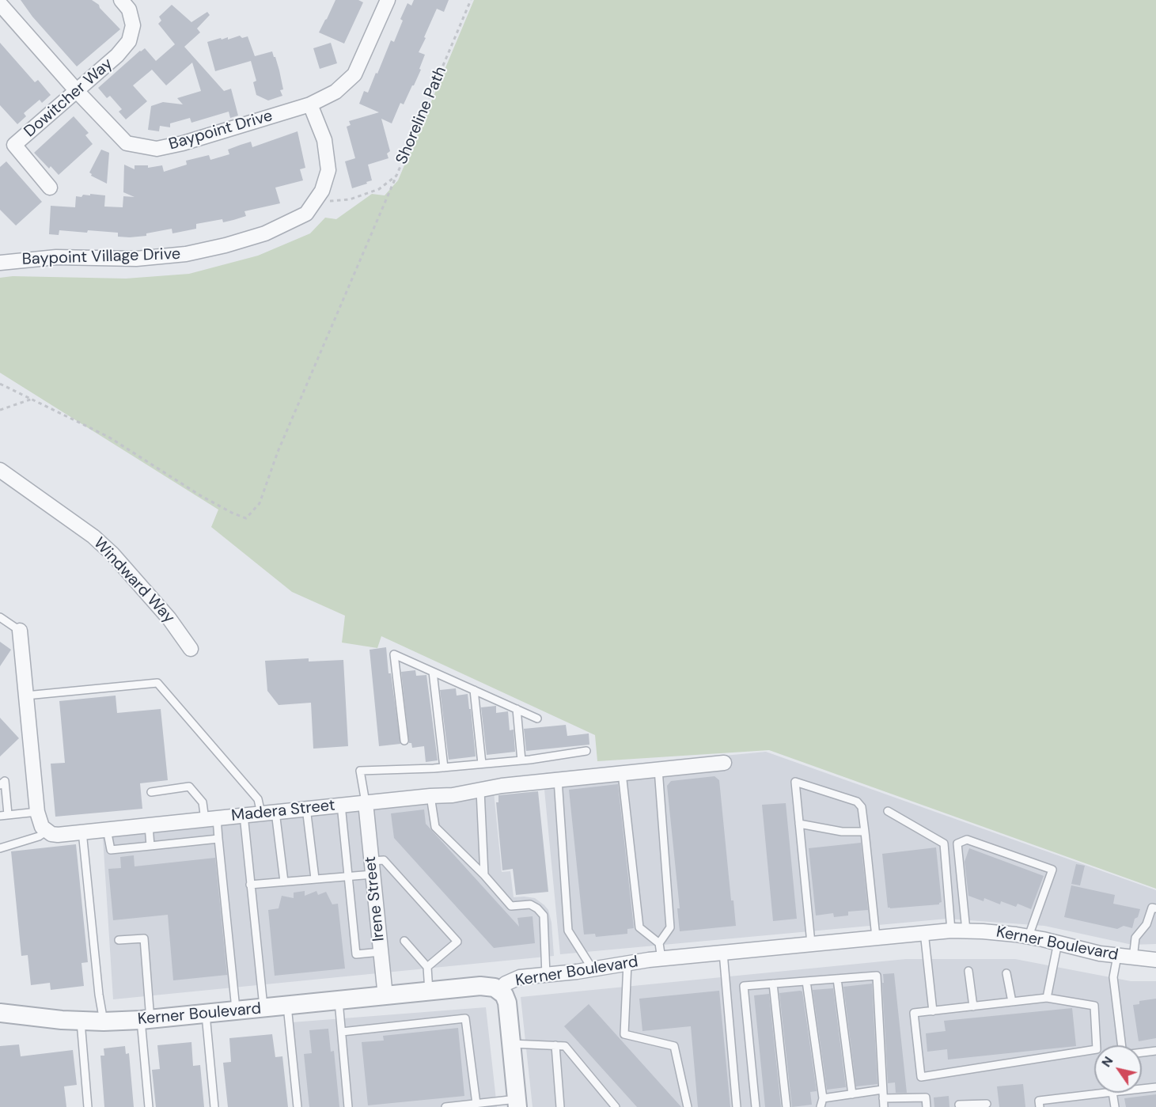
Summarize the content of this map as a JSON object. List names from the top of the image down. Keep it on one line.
{"streets":{"street":["Dowitcher Way","Baypoint Drive","Baypoint Village Drive","Windward Way","Madera Street","Irene Street","Kerner Boulevard"],"path":["Shoreline Path"]},"crossings":[["Dowitcher Way","Baypoint Drive"],["Shoreline Path","Baypoint Village Drive"],["Baypoint Drive","Baypoint Village Drive"],["Madera Street","Irene Street"],["Irene Street","Kerner Boulevard"]],"north":"top left"}
